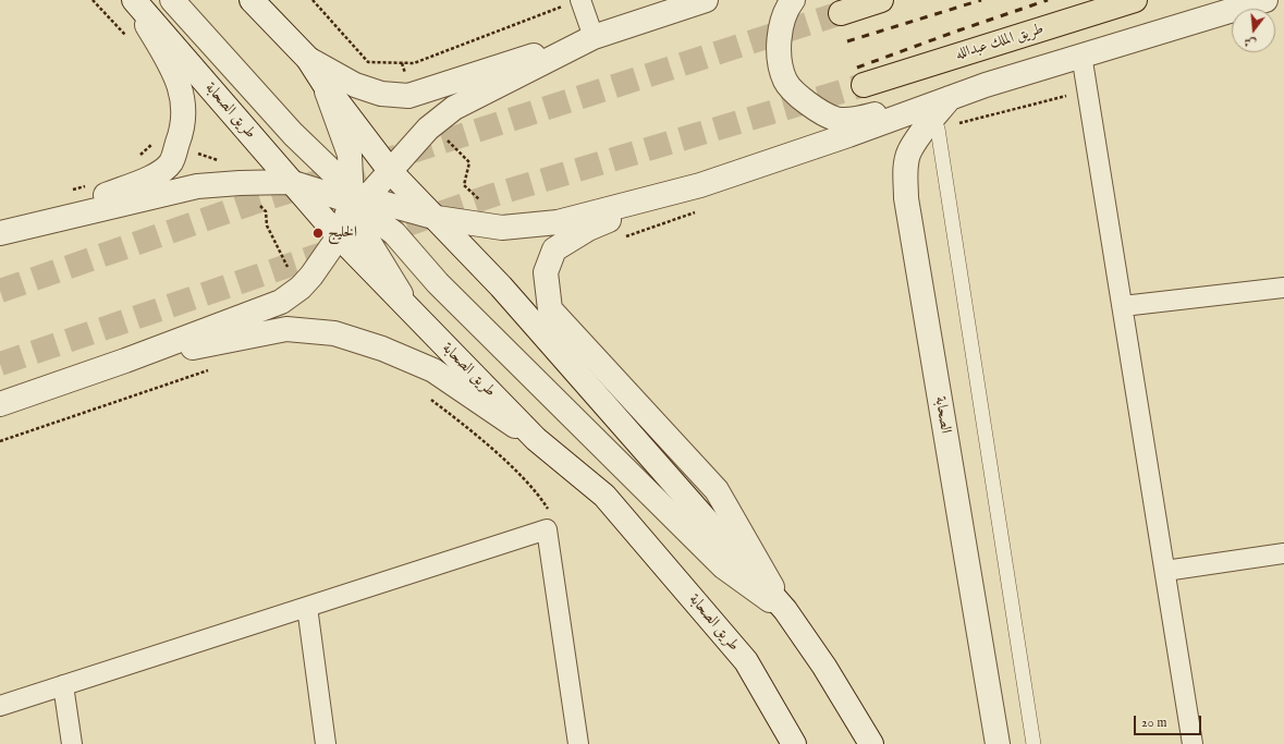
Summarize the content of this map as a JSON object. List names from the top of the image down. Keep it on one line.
{"streets":{"highway":["طريق الملك عبدالله"],"street":["طريق الصحابة","الصحابة"]},"places":["الخليج"],"scale_bar":"20 m","north":"bottom"}
